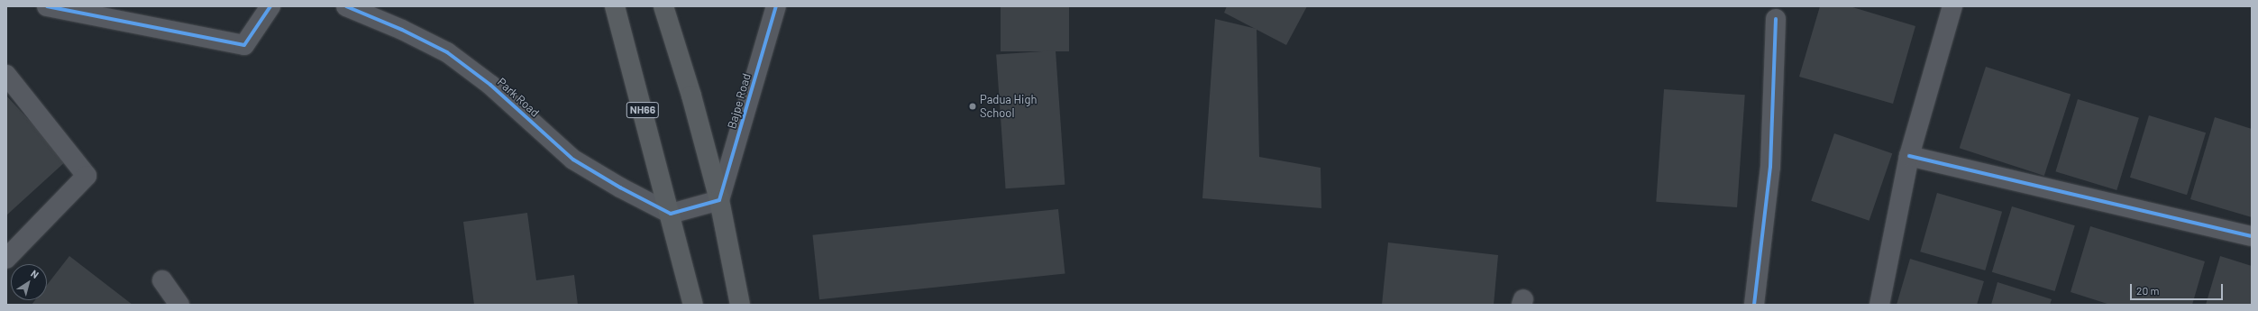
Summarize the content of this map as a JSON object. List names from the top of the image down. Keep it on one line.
{"streets":{"highway":["NH66"],"street":["Park Road","Bajpe Road"]},"crossings":[["Park Road","NH66"]],"places":["Padua High School"],"scale_bar":"20 m","north":"top right"}
